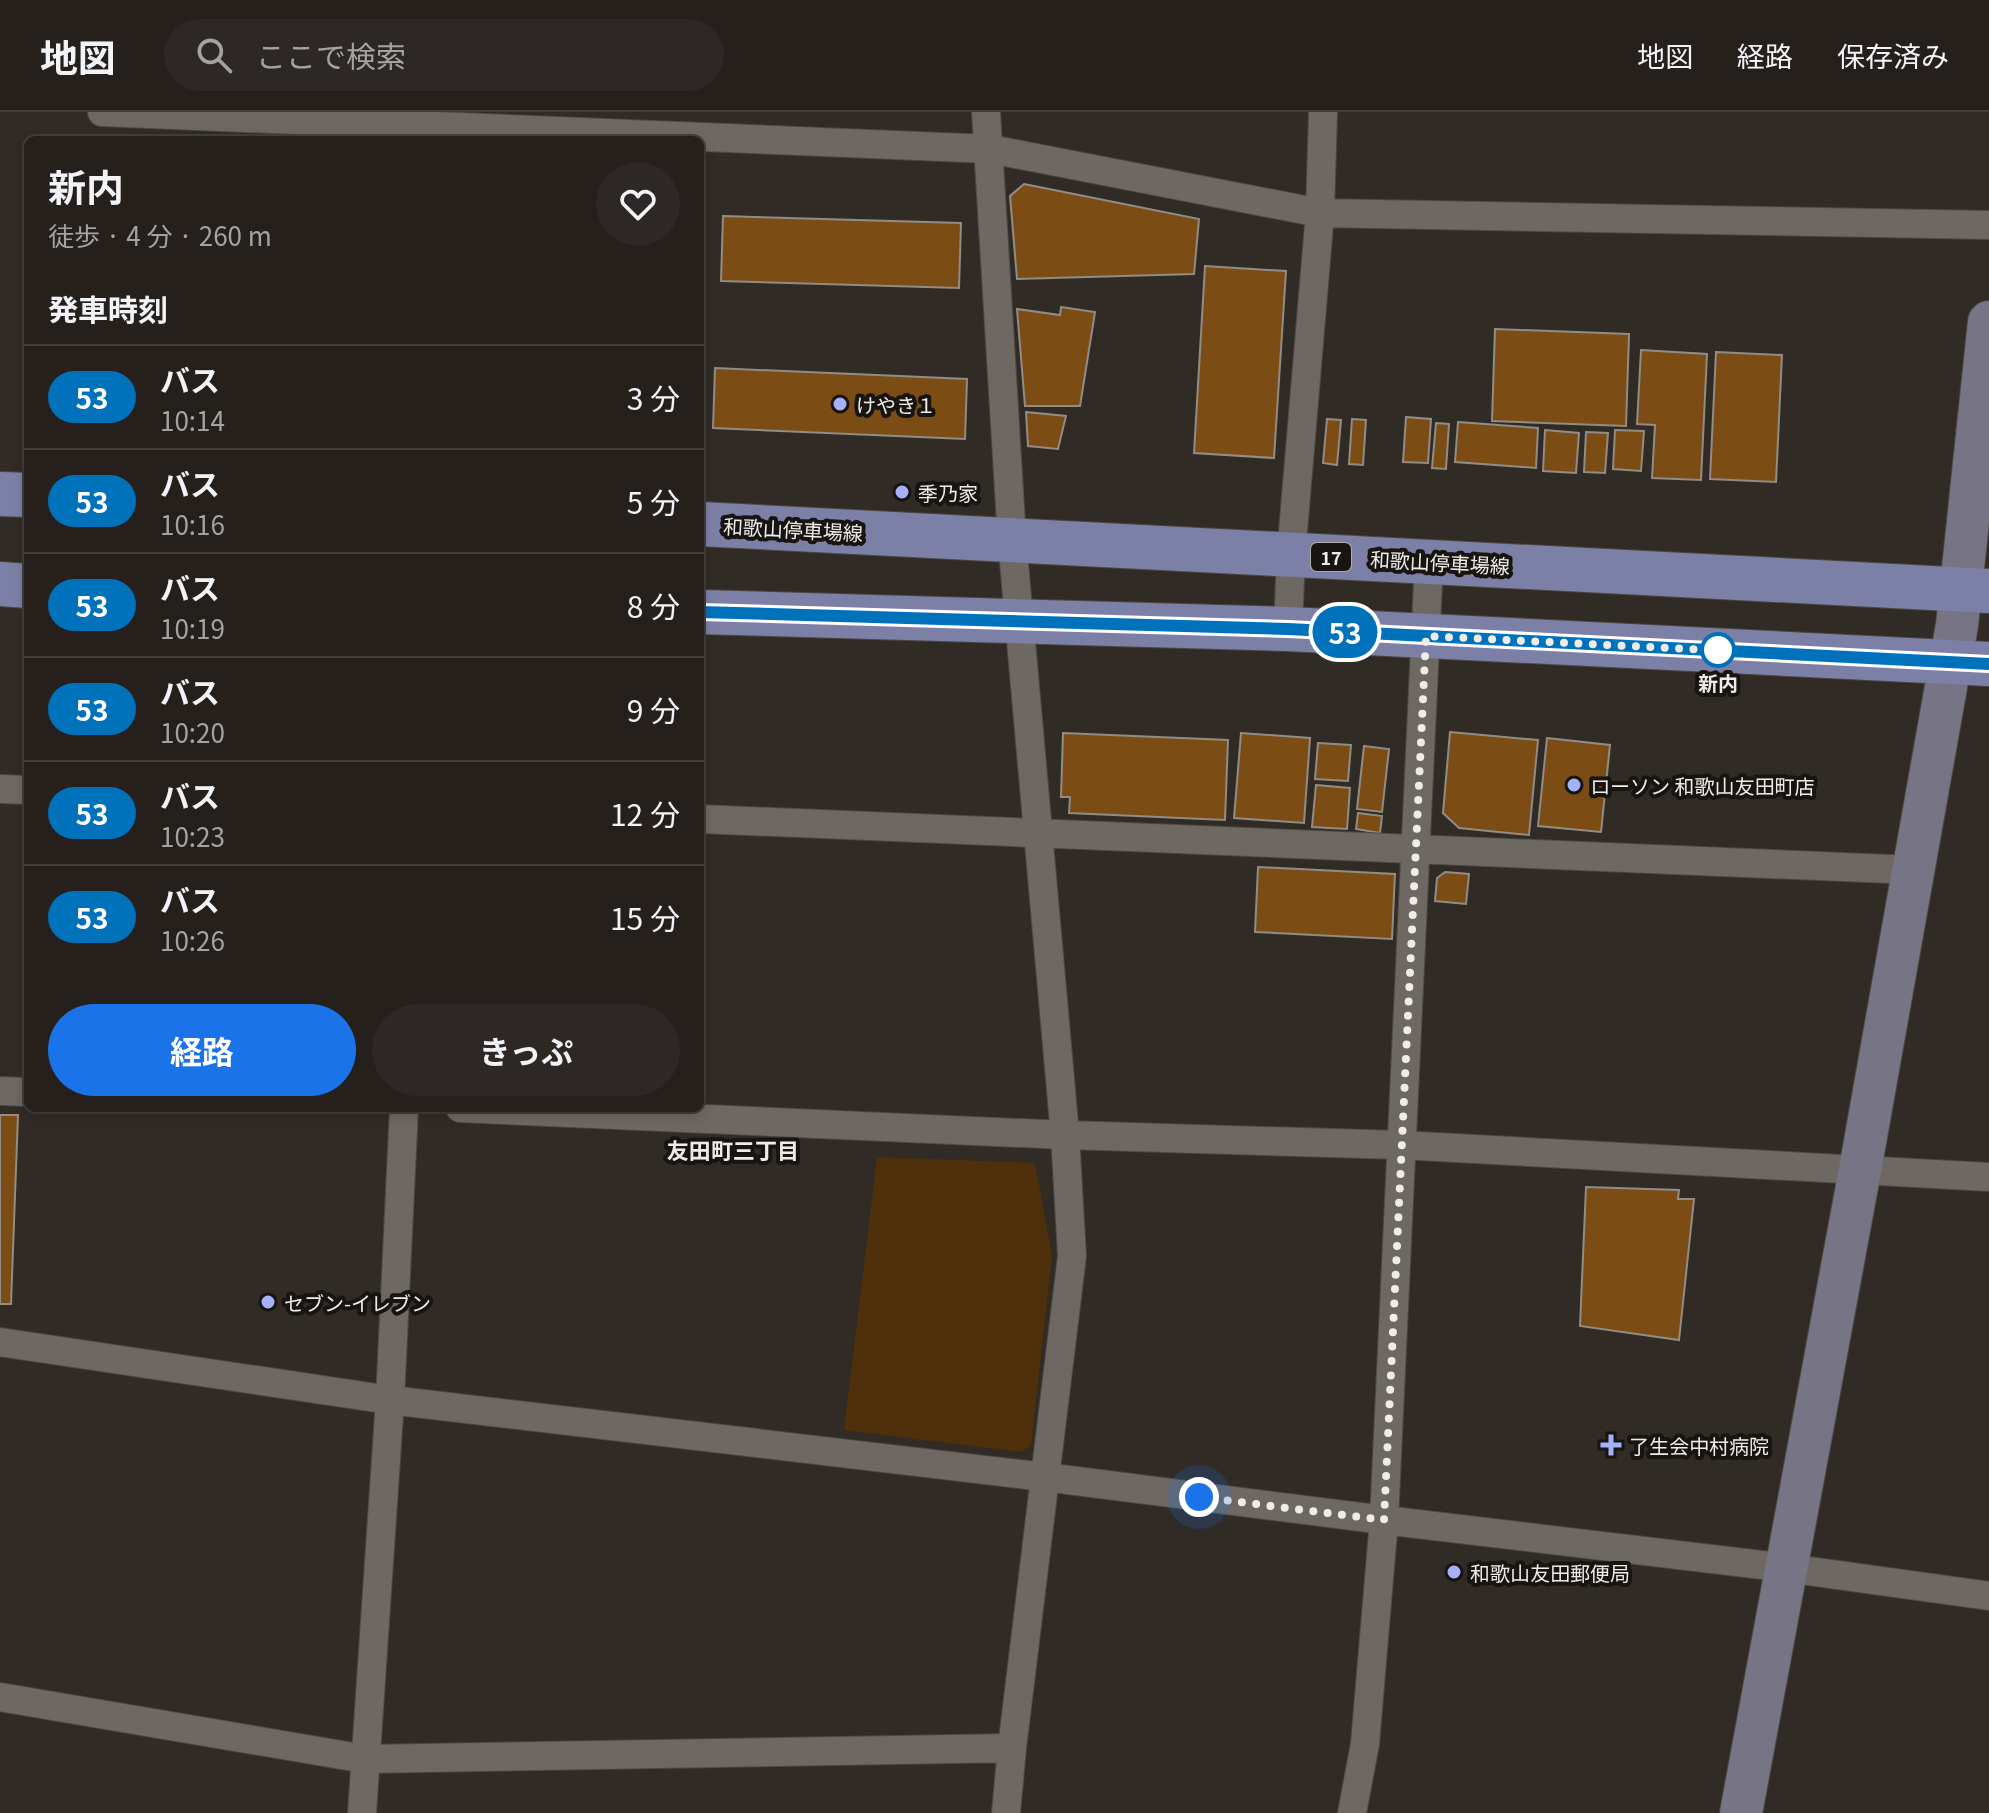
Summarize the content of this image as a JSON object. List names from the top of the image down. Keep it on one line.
{"streets":{"main road":["和歌山停車場線","17"]},"districts":["友田町三丁目"],"places":{"other":["けやき１","季乃家","新内","ローソン 和歌山友田町店","セブン-イレブン","和歌山友田郵便局"],"health":["了生会中村病院"]},"lines":["bus line 53"],"page":{"header":"地図","search":"ここで検索","nav":["地図","経路","保存済み"],"on_map":"53","heading":[["新内","徒歩 · 4 分 · 260 m"],"発車時刻"],"list":[{"mark":"53","name":"バス","note":"10:14","value":"3 分"},{"mark":"53","name":"バス","note":"10:16","value":"5 分"},{"mark":"53","name":"バス","note":"10:19","value":"8 分"},{"mark":"53","name":"バス","note":"10:20","value":"9 分"},{"mark":"53","name":"バス","note":"10:23","value":"12 分"},{"mark":"53","name":"バス","note":"10:26","value":"15 分"}],"buttons":["経路","きっぷ"]}}
